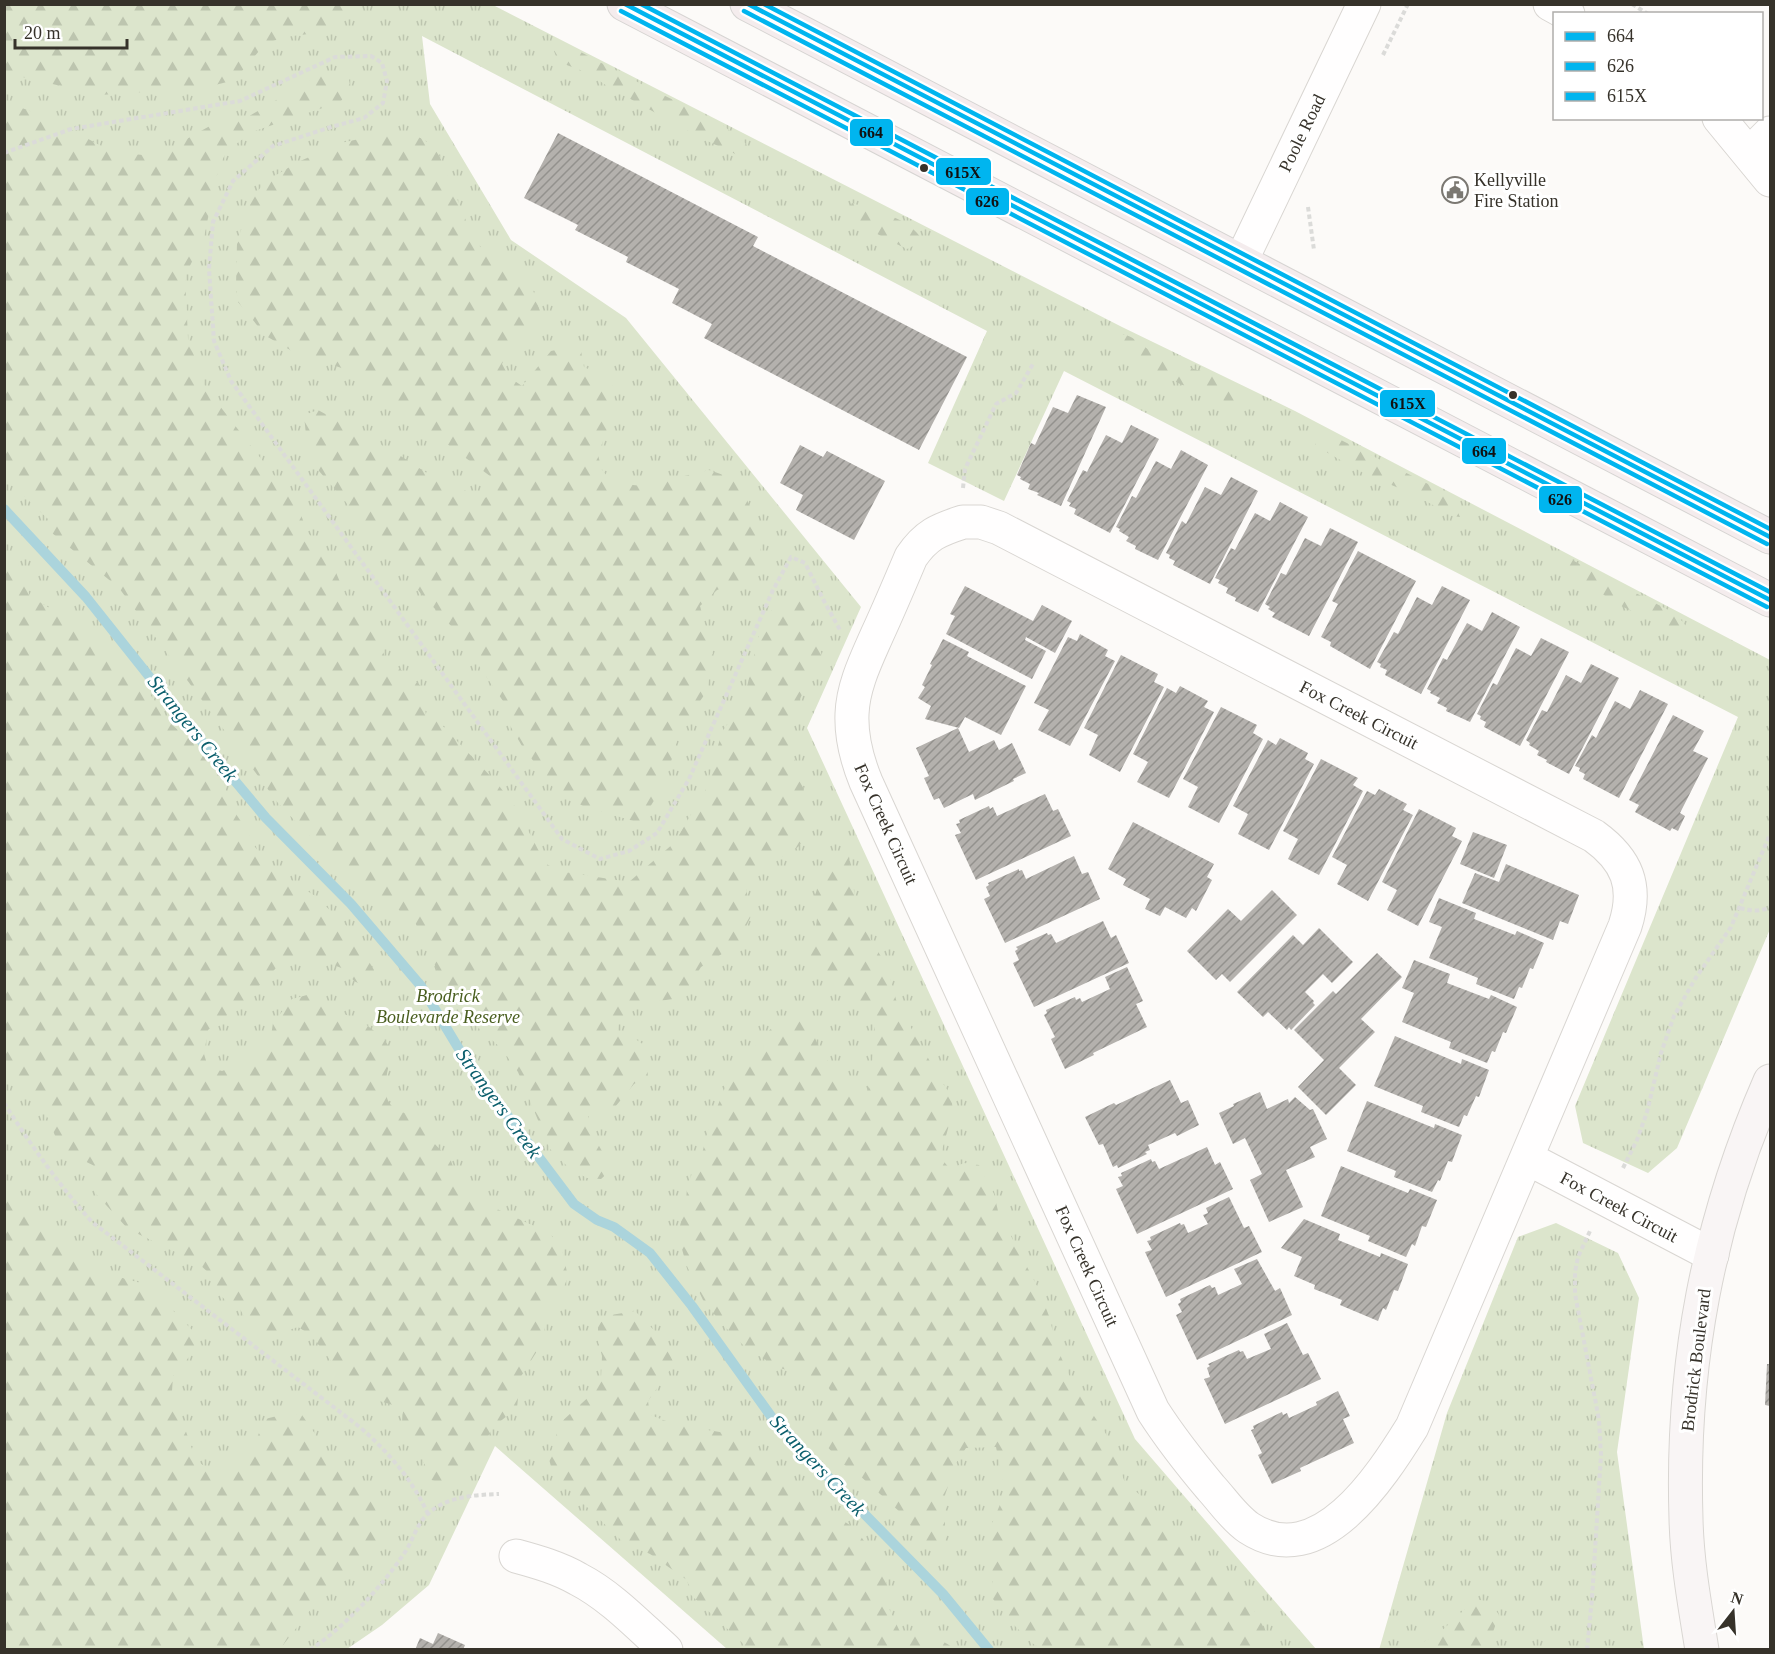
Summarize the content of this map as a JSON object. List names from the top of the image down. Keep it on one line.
{"streets":{"street":["Poole Road","Fox Creek Circuit","Brodrick Boulevard"]},"crossings":[["Fox Creek Circuit","Brodrick Boulevard"]],"water":["Strangers Creek"],"parks":["Brodrick Boulevarde Reserve"],"places":{"public building":["Kellyville Fire Station"]},"lines":["transit line 664","transit line 615X","transit line 626"],"legend":["664","626","615X"],"scale_bar":"20 m","north":"top"}
